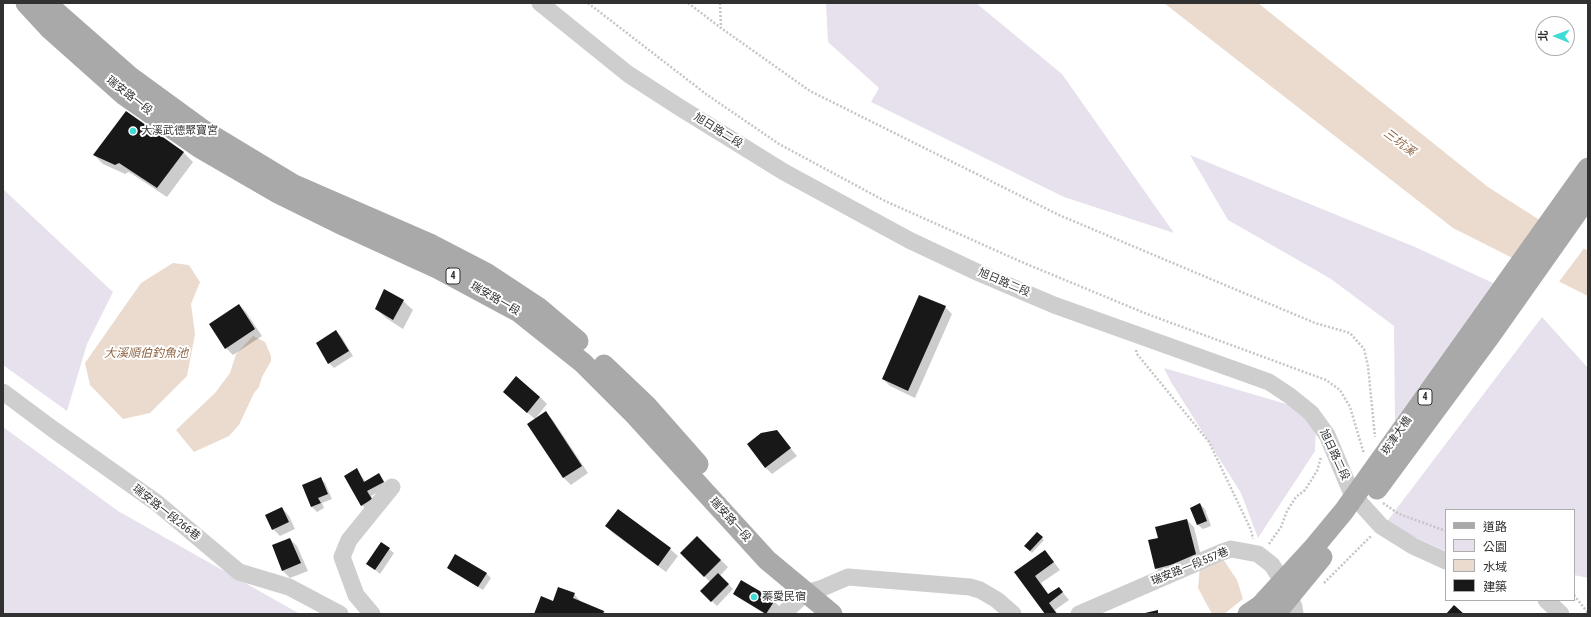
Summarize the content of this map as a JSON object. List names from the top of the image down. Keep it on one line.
{"streets":{"main road":["瑞安路一段","4","崁津大橋"],"street":["旭日路二段","瑞安路一段266巷","瑞安路一段557巷"]},"water":["三坑溪","大溪順伯釣魚池"],"places":["大溪武德聚寶宮","蓁愛民宿"],"legend":["道路","公園","水域","建築"],"north":"left"}
